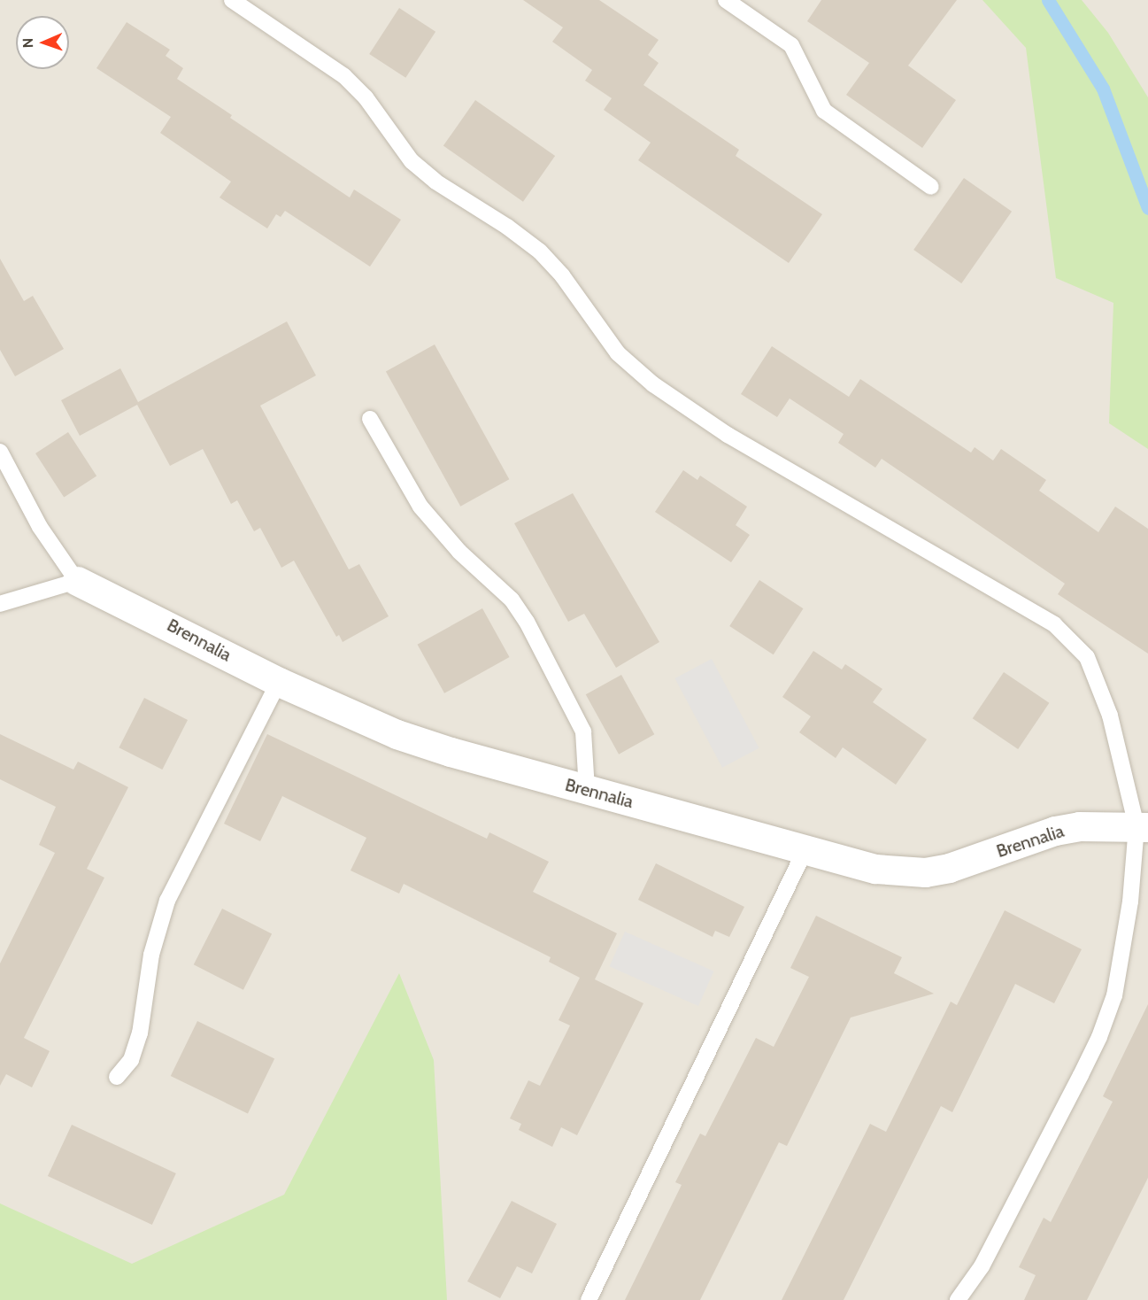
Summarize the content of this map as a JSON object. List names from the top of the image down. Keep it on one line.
{"streets":{"street":["Brennalia"]},"north":"left"}
